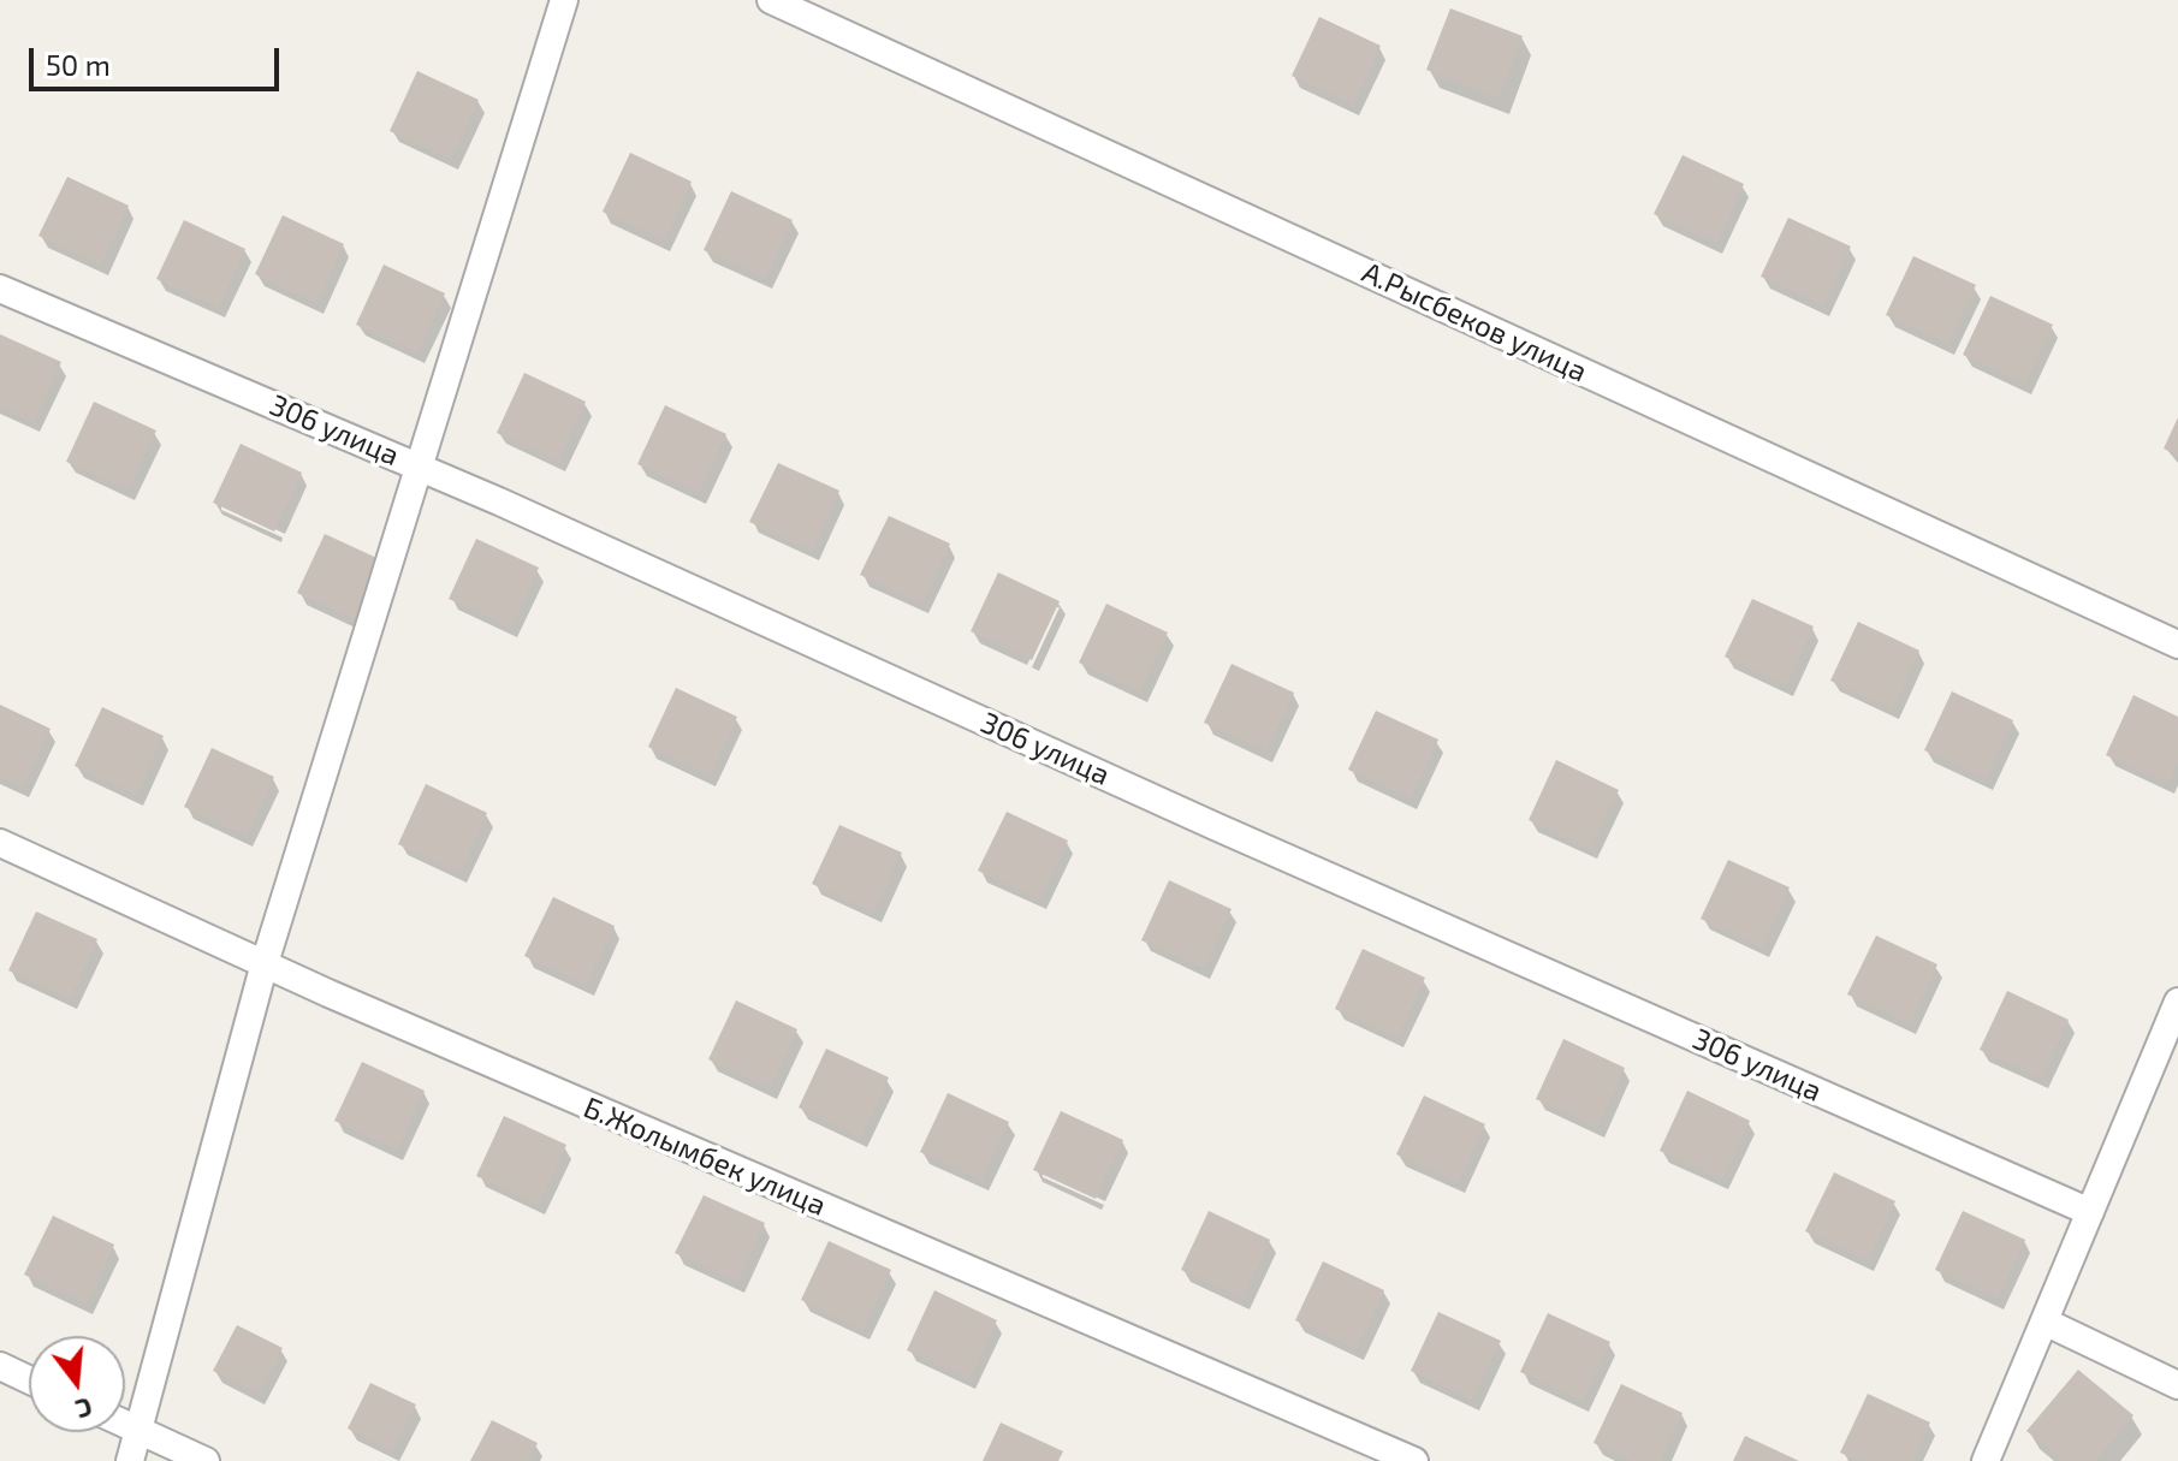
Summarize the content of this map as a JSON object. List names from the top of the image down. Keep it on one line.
{"streets":{"street":["А.Рысбеков улица","306 улица","Б.Жолымбек улица"]},"scale_bar":"50 m","north":"bottom"}
